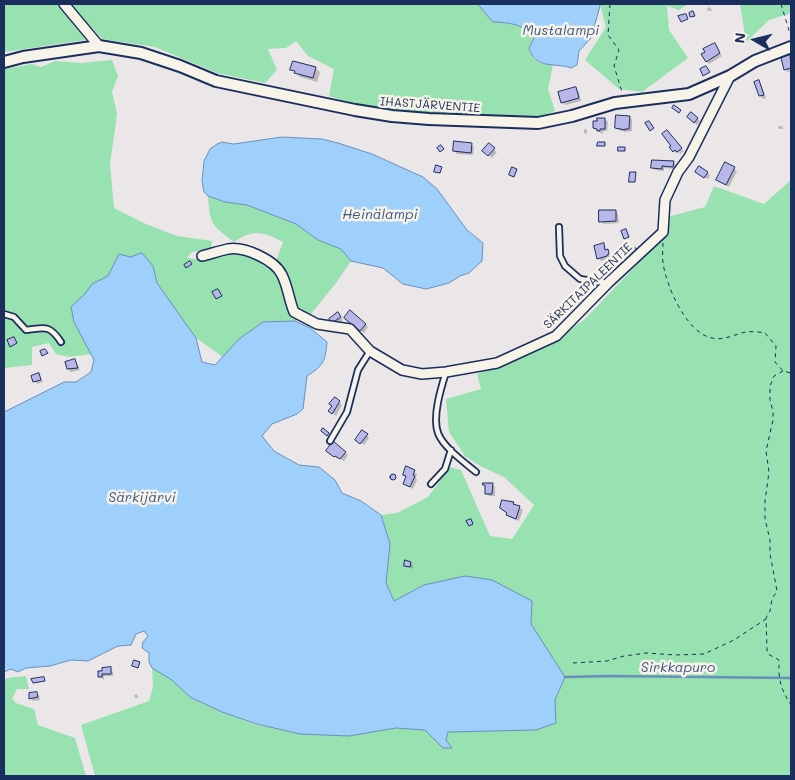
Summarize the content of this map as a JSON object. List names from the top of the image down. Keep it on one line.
{"streets":{"street":["IHASTJÄRVENTIE","SÄRKITAIPALEENTIE"]},"water":["Mustalampi","Heinälampi","Särkijärvi","Sirkkapuro"],"north":"left"}
